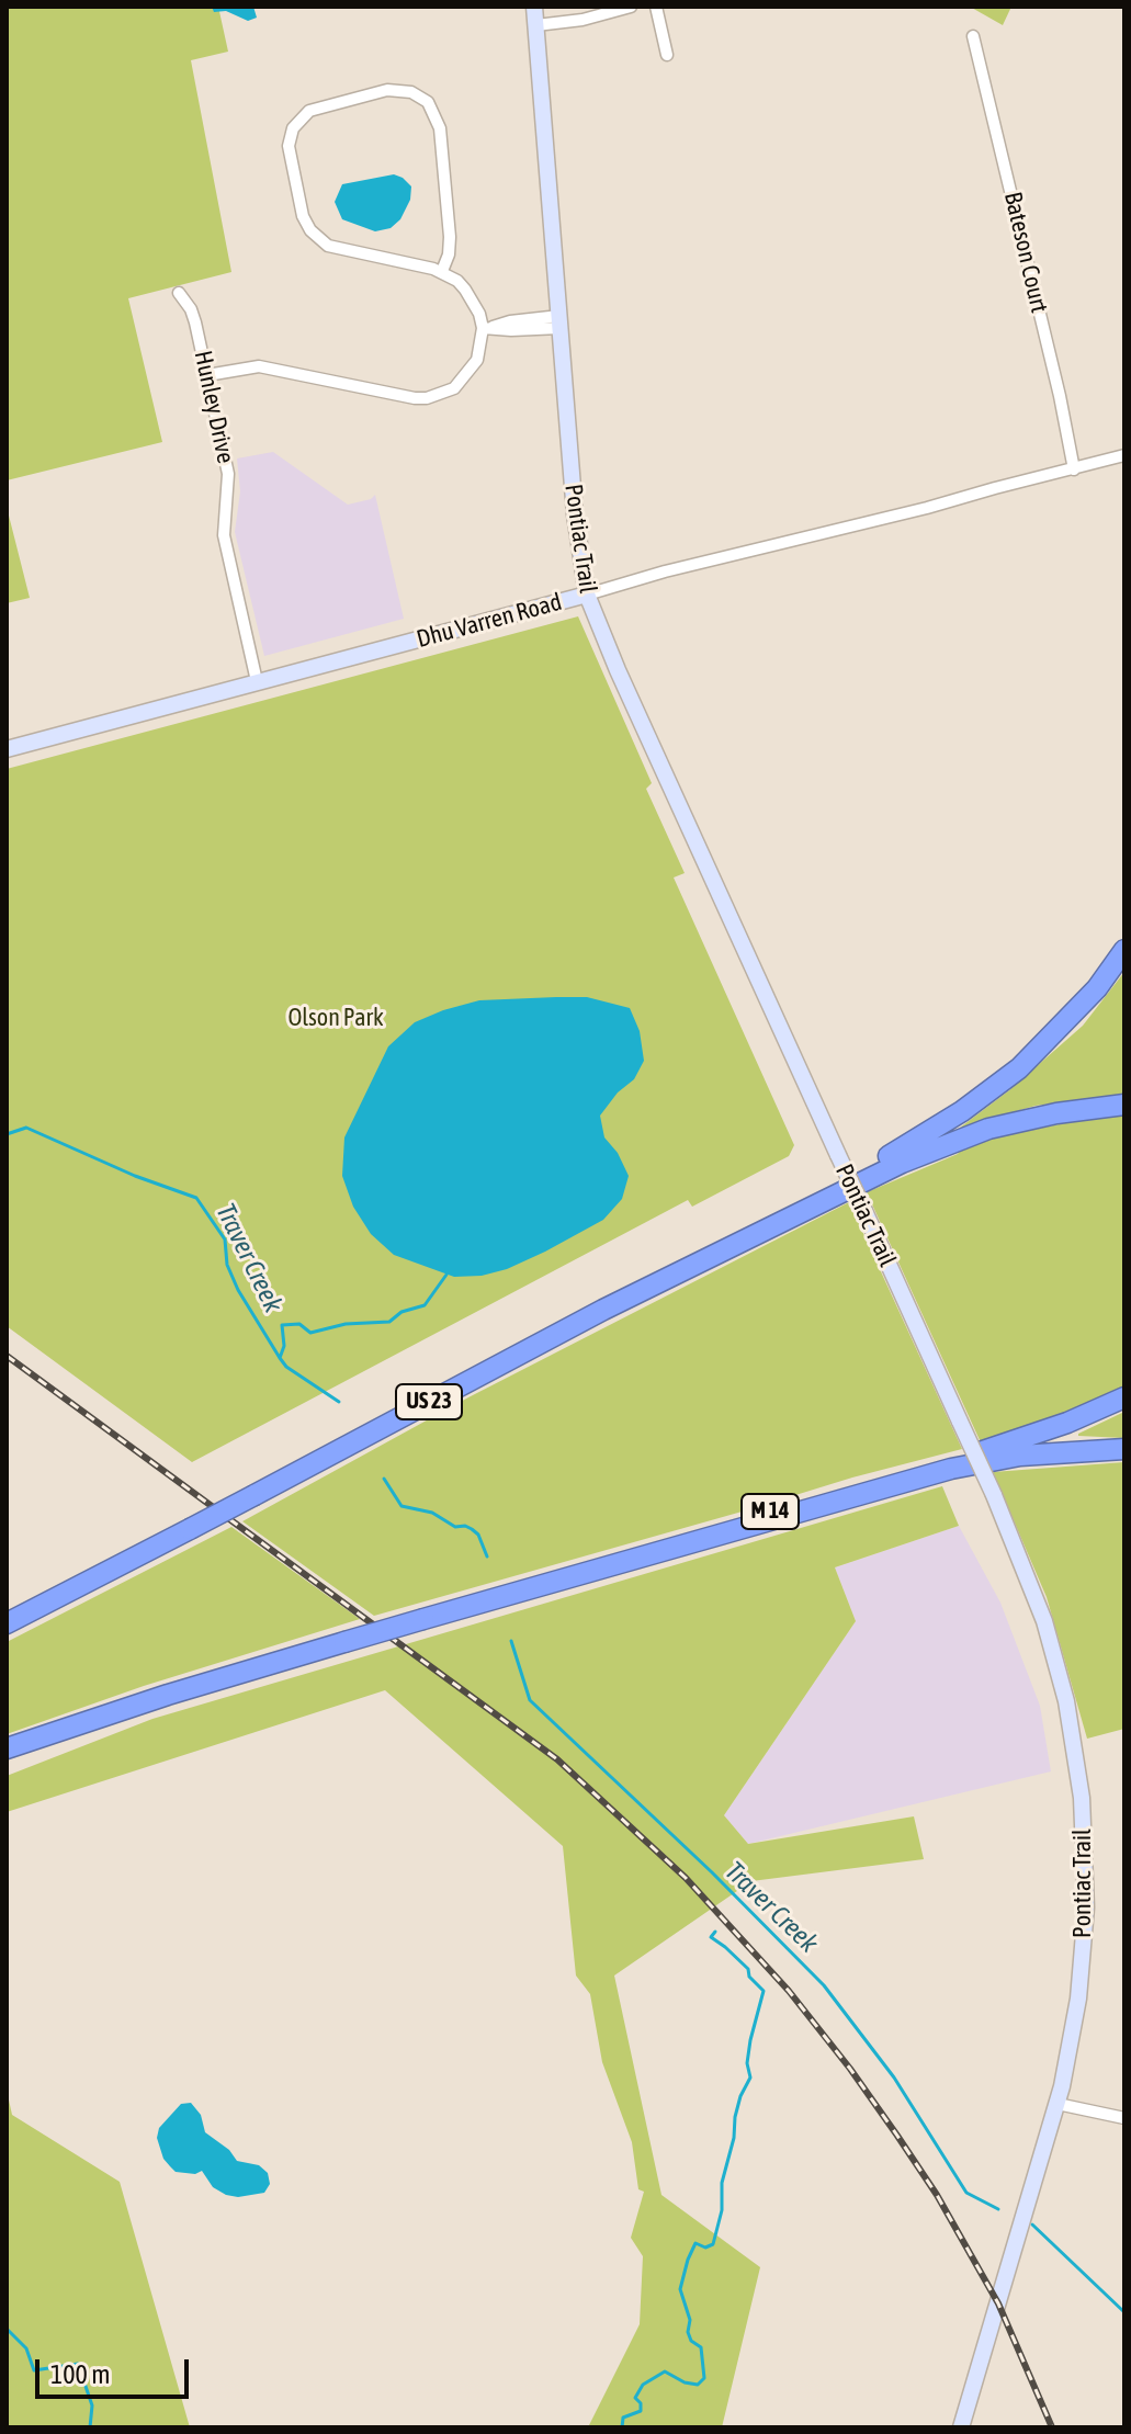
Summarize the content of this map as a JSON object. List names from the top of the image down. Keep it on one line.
{"streets":{"highway":["US 23","M 14"],"main road":["Pontiac Trail","Dhu Varren Road"],"street":["Bateson Court","Hunley Drive"]},"crossings":[["Bateson Court","Dhu Varren Road"],["Hunley Drive","Dhu Varren Road"],["Pontiac Trail","Dhu Varren Road"]],"water":["Traver Creek"],"parks":["Olson Park"],"scale_bar":"100 m"}
